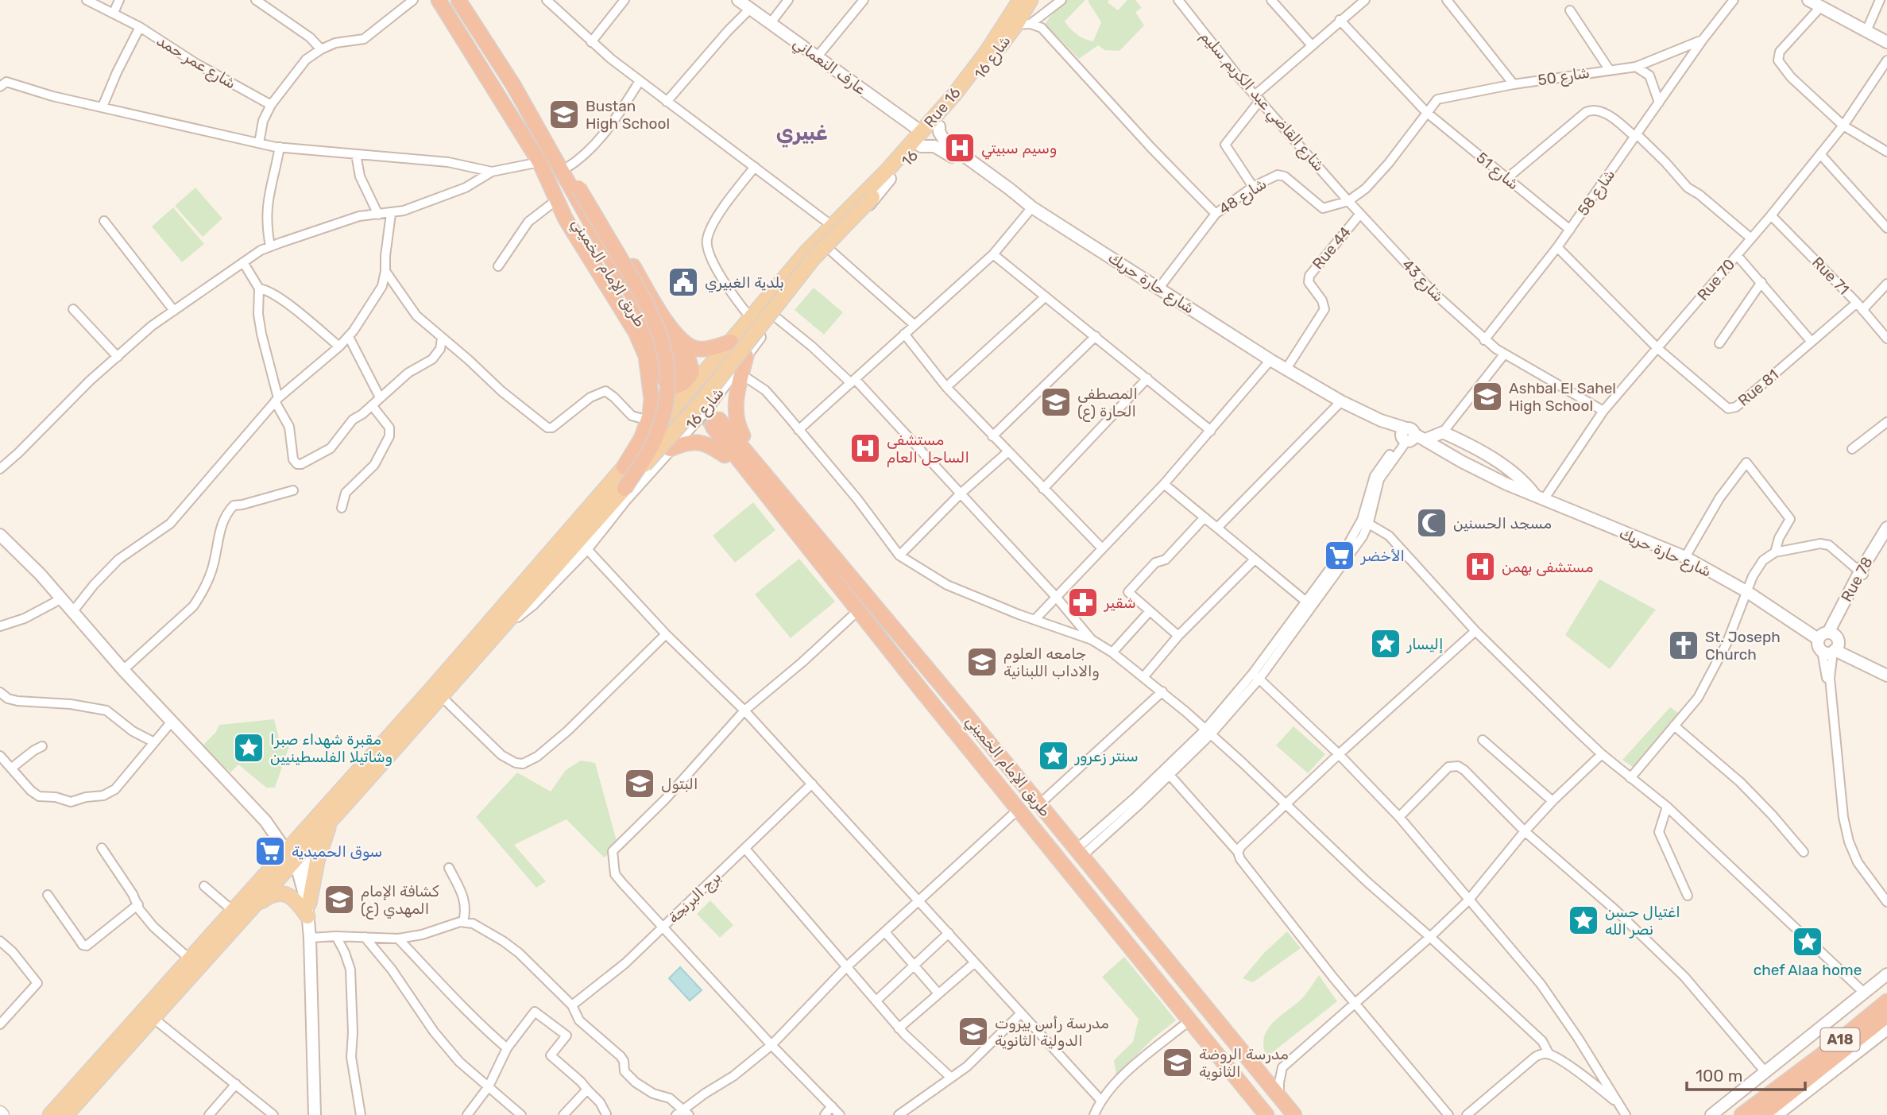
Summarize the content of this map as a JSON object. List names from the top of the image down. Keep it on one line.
{"streets":{"highway":["طريق الإمام الخميني","A18"],"main road":["شارع 16","Rue 16","16"],"street":["شارع عمر حمد","عارف النعماني","شارع 50","شارع القاضي عبد الكريم سليم","شارع 51","شارع 58","شارع 48","Rue 44","Rue 71","Rue 70","شارع 43","شارع حارة حريك","Rue 81","Rue 78","برج البرنجة"]},"crossings":[["شارع 16","عارف النعماني"],["شارع 16","Rue 16"],["شارع 16","16"],["عارف النعماني","Rue 16"],["عارف النعماني","16"],["شارع 50","شارع القاضي عبد الكريم سليم"],["شارع 50","شارع 51"],["شارع 50","شارع 58"],["شارع 50","شارع 48"],["شارع 50","شارع 43"],["شارع القاضي عبد الكريم سليم","شارع 48"],["شارع القاضي عبد الكريم سليم","شارع 43"],["Rue 16","16"],["شارع 51","شارع 58"],["شارع 58","شارع 43"],["شارع 58","Rue 81"],["شارع 48","شارع 43"],["شارع 48","شارع حارة حريك"],["Rue 44","شارع 43"],["Rue 44","شارع حارة حريك"],["Rue 71","Rue 70"],["Rue 71","Rue 81"],["Rue 70","شارع 43"],["Rue 70","شارع حارة حريك"],["Rue 70","Rue 81"]],"districts":["غبيري"],"places":{"school or university":["Bustan High School","Ashbal El Sahel High School","المصطفى الحارة (ع)","جامعه العلوم والاداب اللبنانية","البتول","كشافة الإمام المهدي (ع)","مدرسة رأس بيروت الدولية الثانوية","مدرسة الروضة الثانوية"],"hospital":["وسيم سبيتي","مستشفى الساحل العام","مستشفى بهمن"],"public building":["بلدية الغبيري"],"mosque":["مسجد الحسنين"],"supermarket":["الأخضر","سوق الحمیدیة"],"pharmacy":["شقير"],"place":["إليسار","مقبرة شهداء صبرا وشاتيلا الفلسطينيين","سنتر زعرور","اغتيال حسن نصر الله","chef Alaa home"],"church":["St. Joseph Church"]},"scale_bar":"100 m"}
